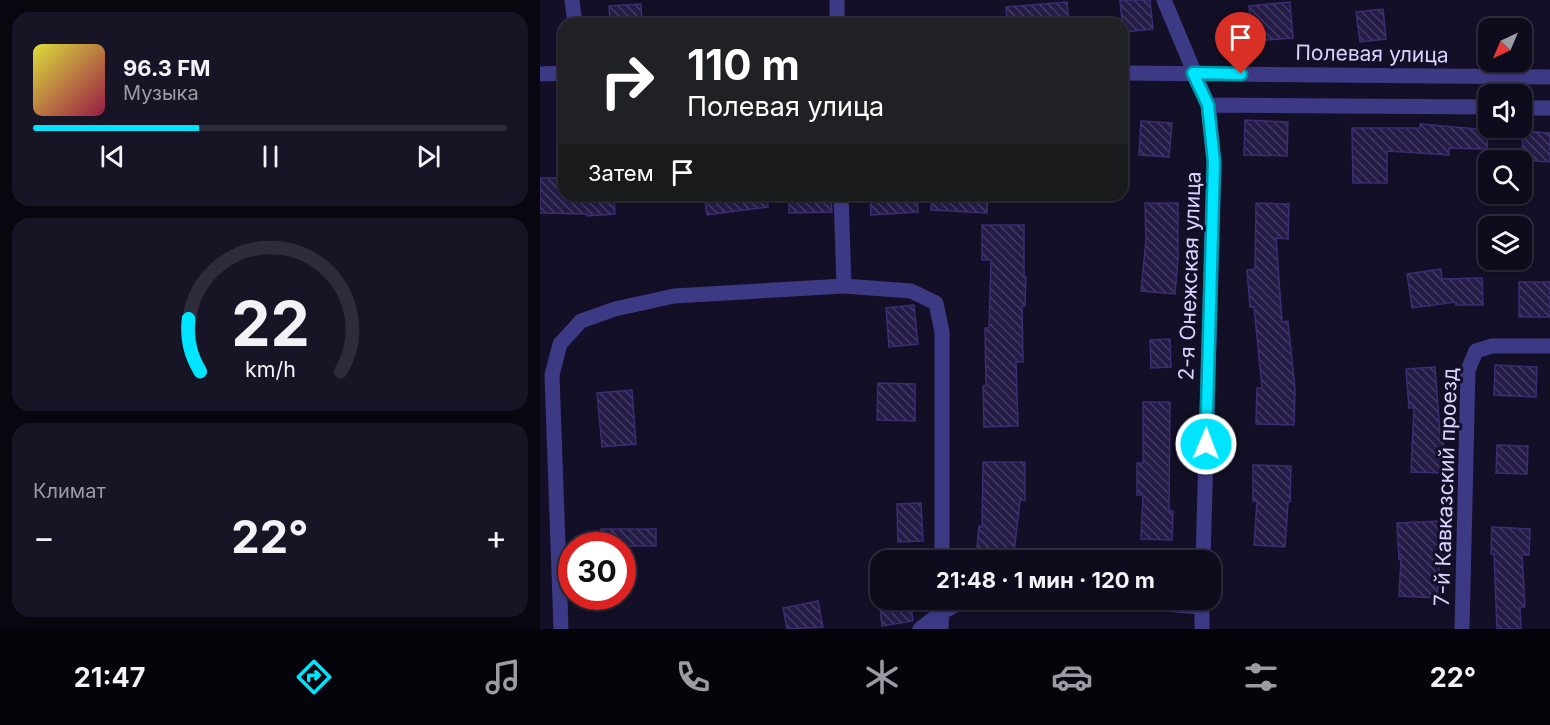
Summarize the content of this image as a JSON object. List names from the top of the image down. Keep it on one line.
{"streets":{"street":["Полевая улица","2-я Онежская улица","7-й Кавказский проезд"]},"crossings":[["Полевая улица","2-я Онежская улица"]],"north":"bottom left","page":{"turn":["110 m","Полевая улица"],"song":["96.3 FM","Музыка"],"then":"Затем","tile":"Климат","heat":["−","22°","+"],"limit":"30","trip":"21:48 · 1 мин · 120 m","tabs":["21:47","22°"],"gauge":["22","km/h"]}}
